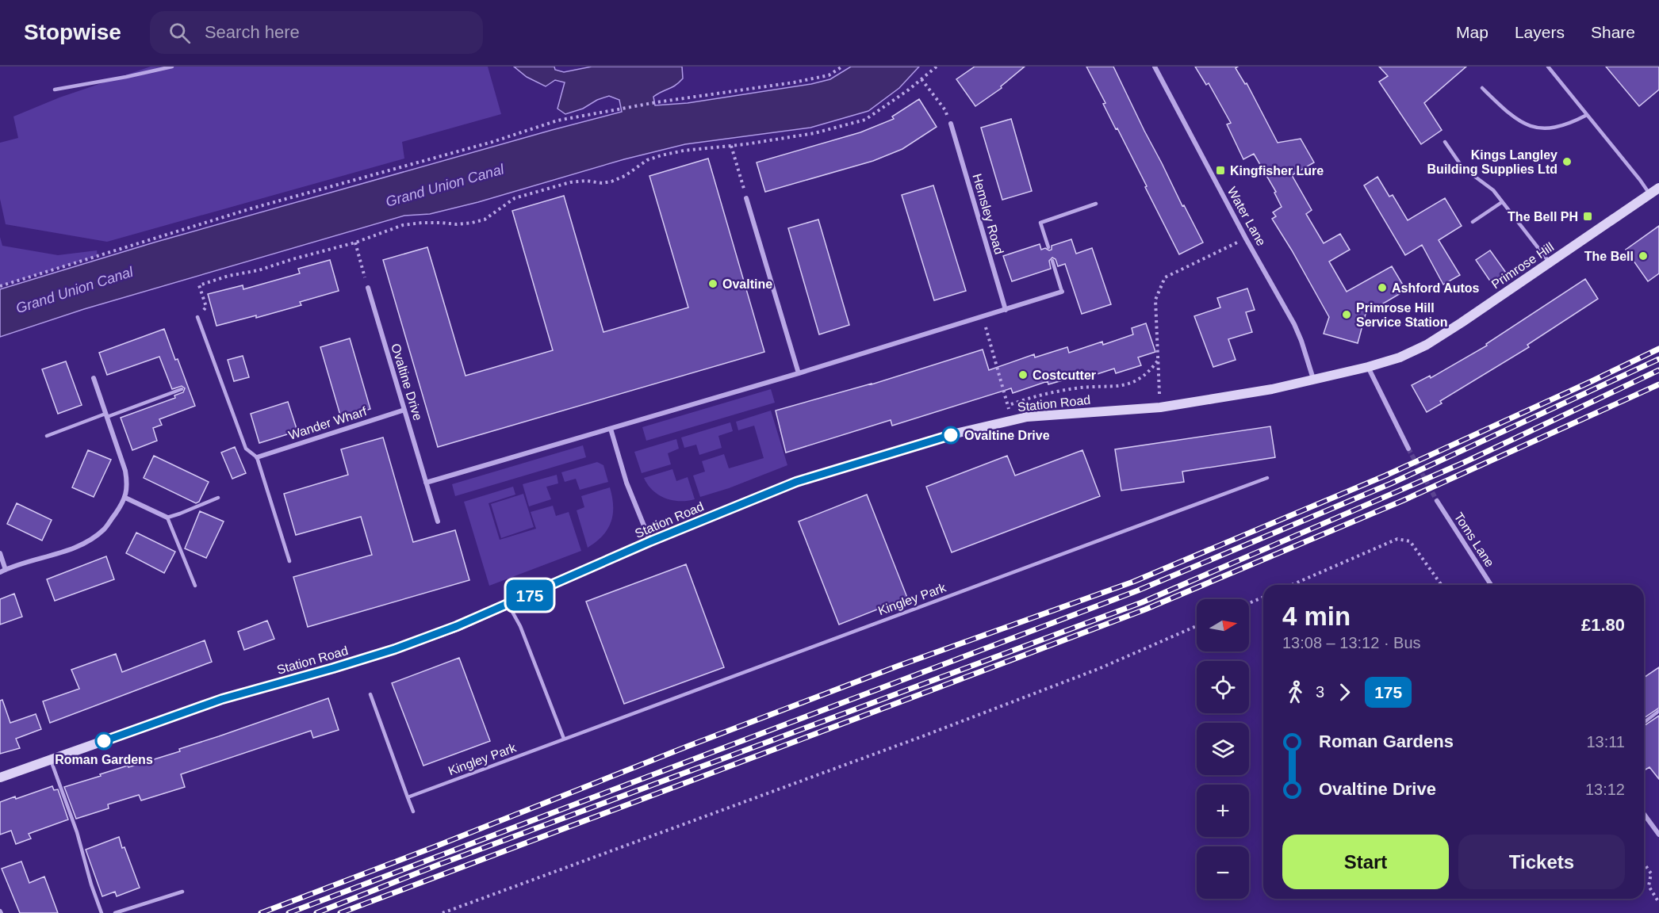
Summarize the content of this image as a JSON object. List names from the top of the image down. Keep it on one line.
{"streets":{"street":["Hemsley Road","Water Lane","Primrose Hill","Ovaltine Drive","Station Road","Wander Wharf","Toms Lane"],"lane":["Kingley Park"]},"crossings":[["Water Lane","Primrose Hill"],["Water Lane","Station Road"],["Primrose Hill","Station Road"],["Ovaltine Drive","Wander Wharf"]],"water":["Grand Union Canal"],"places":{"other":["Kings Langley Building Supplies Ltd","The Bell","Ovaltine","Ashford Autos","Primrose Hill Service Station","Costcutter","Ovaltine Drive","Roman Gardens"],"transit":["Kingfisher Lure","The Bell PH"]},"lines":["bus line 175"],"north":"right","page":{"header":"Stopwise","search":"Search here","nav":["Map","Layers","Share"],"on_map":"175","heading":["4 min","13:08 – 13:12 · Bus","£1.80"],"map_buttons":["+","−"],"legs":["3","175"],"list":[{"name":"Roman Gardens","value":"13:11"},{"name":"Ovaltine Drive","value":"13:12"}],"buttons":["Start","Tickets"]}}
